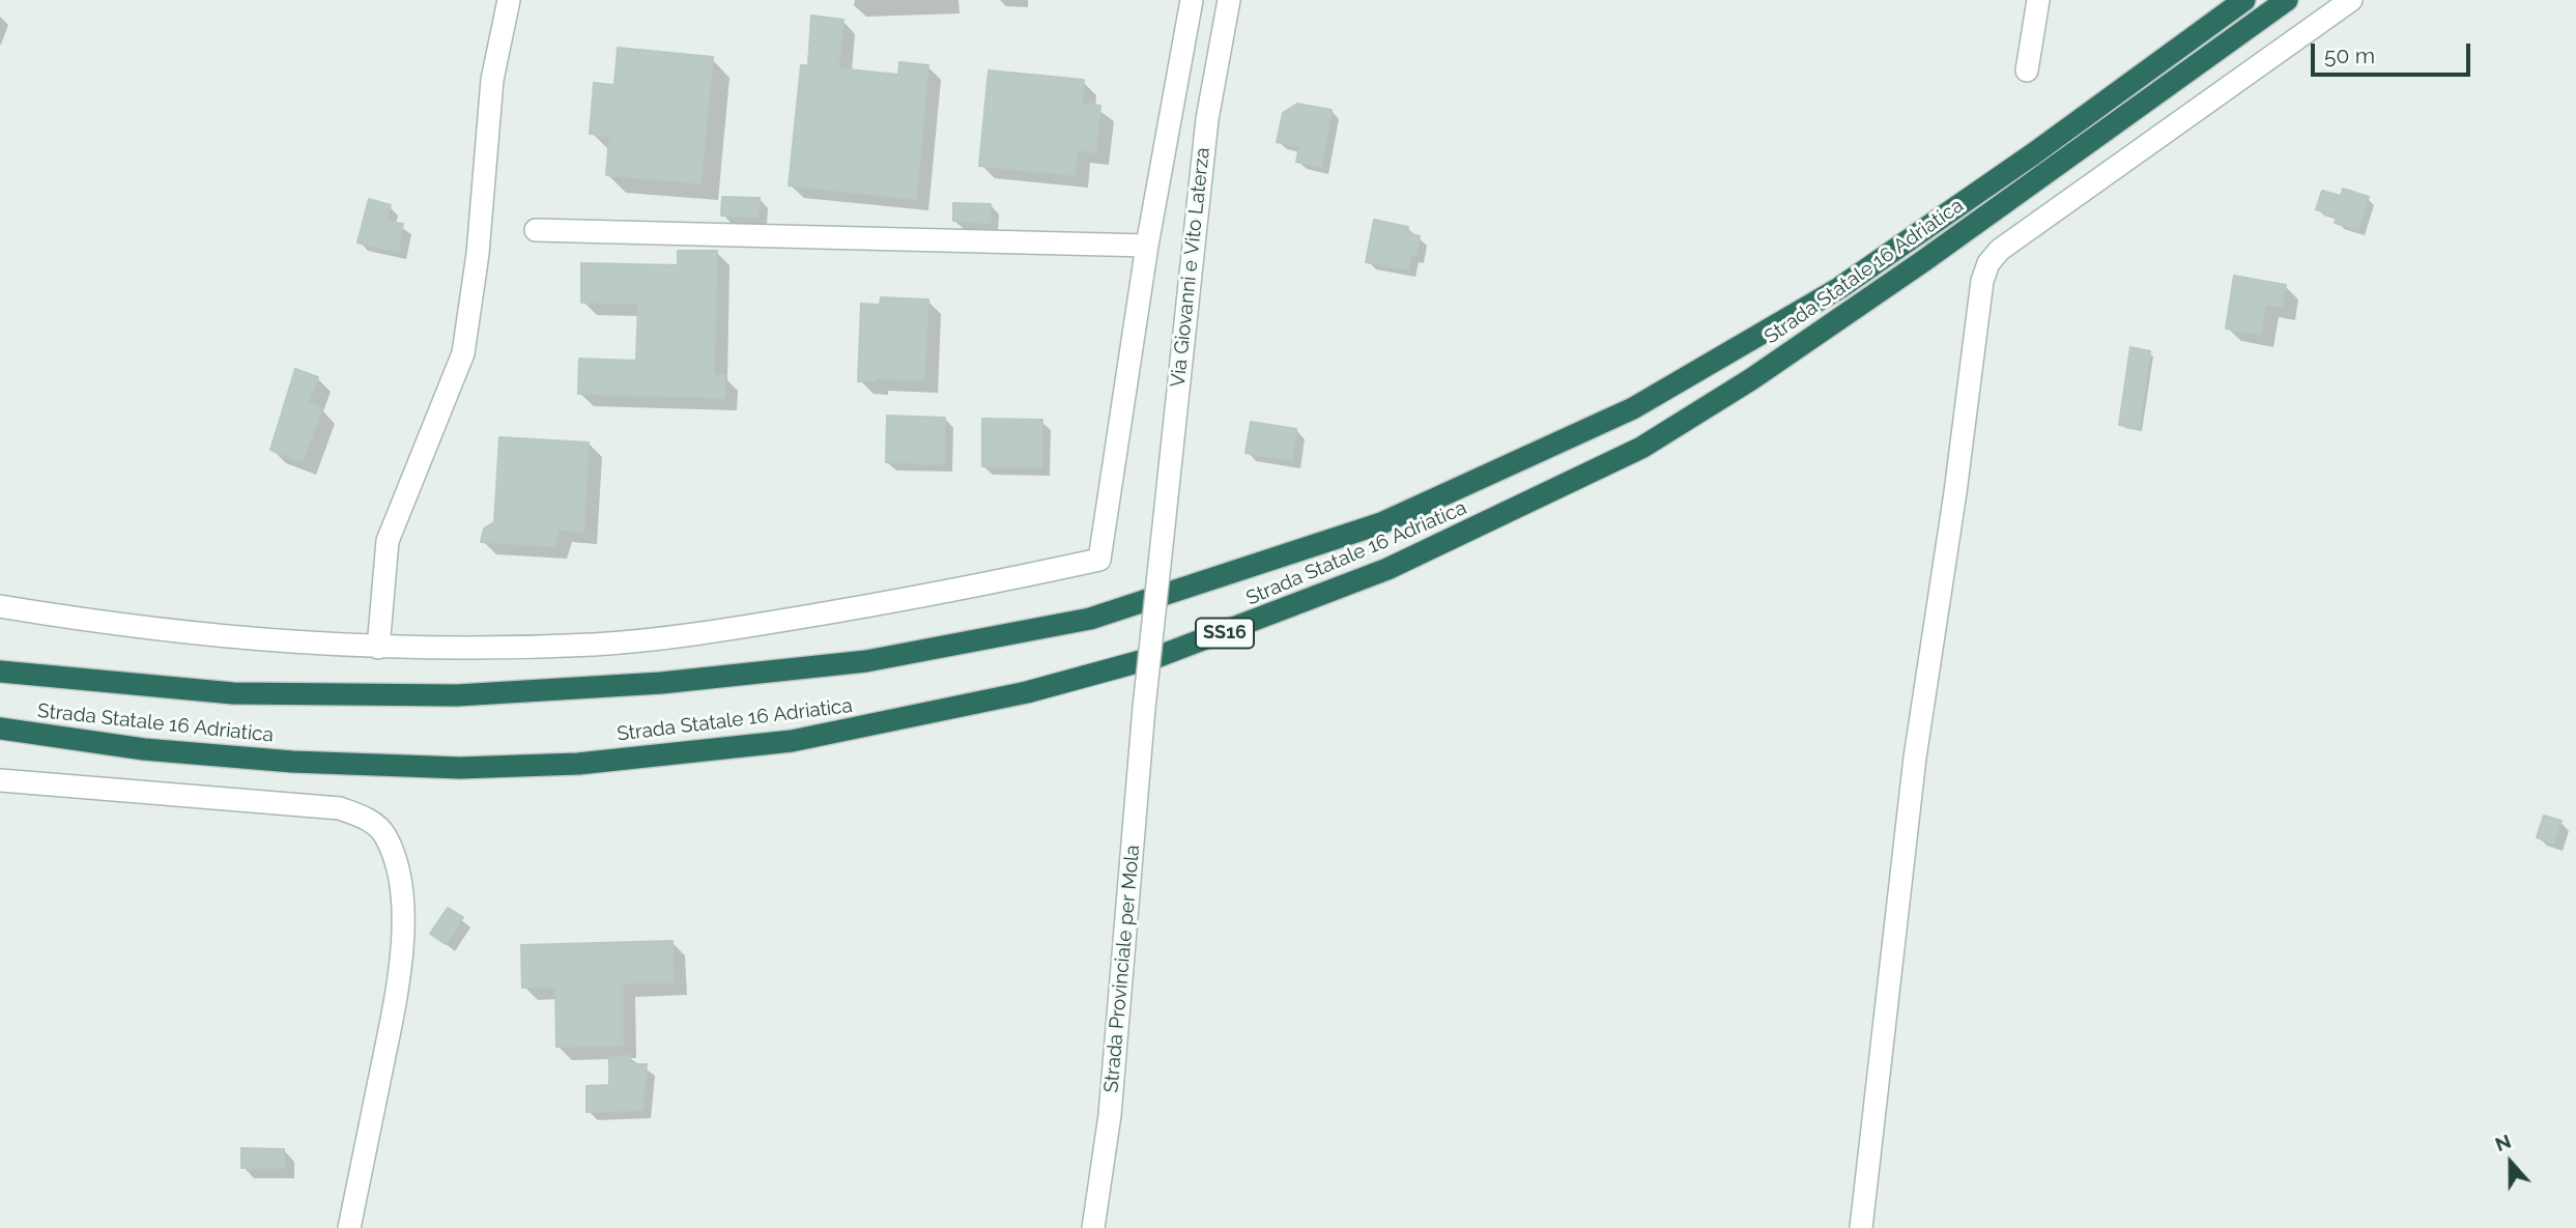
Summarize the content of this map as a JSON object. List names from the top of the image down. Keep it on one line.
{"streets":{"highway":["Strada Statale 16 Adriatica","SS16"],"street":["Via Giovanni e Vito Laterza","Strada Provinciale per Mola"]},"crossings":[["Via Giovanni e Vito Laterza","Strada Provinciale per Mola"]],"scale_bar":"50 m","north":"top"}
